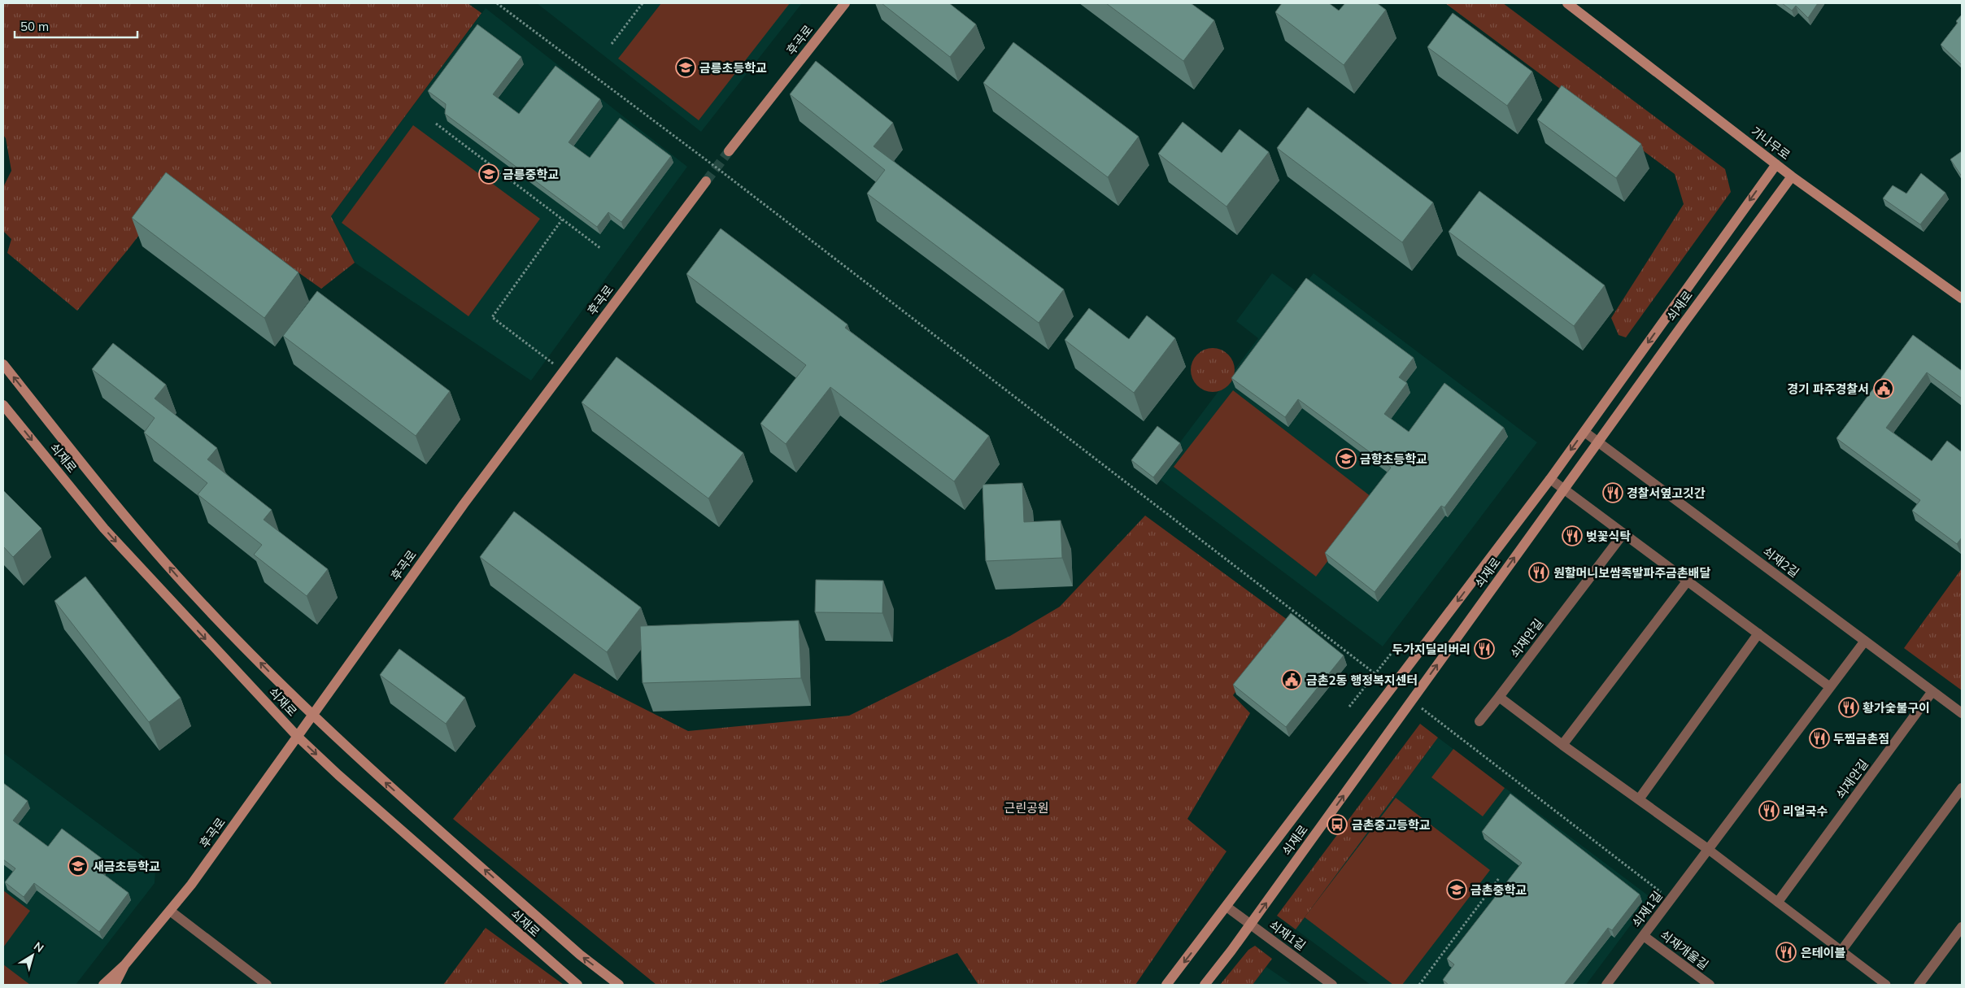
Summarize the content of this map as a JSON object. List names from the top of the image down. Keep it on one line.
{"streets":{"street":["후곡로","가나무로","쇠재로","쇠재2길","쇠재안길","쇠재1길","쇠재개울길"]},"crossings":[["후곡로","쇠재로"],["가나무로","쇠재로"],["쇠재로","쇠재2길"],["쇠재로","쇠재1길"],["쇠재2길","쇠재안길"],["쇠재1길","쇠재개울길"]],"parks":["근린공원"],"places":{"school or university":["금릉초등학교","금릉중학교","금향초등학교","새금초등학교","금촌중학교"],"public building":["경기 파주경찰서","금촌2동 행정복지센터"],"restaurant":["경찰서옆고깃간","벚꽃식탁","원할머니보쌈족발파주금촌배달","두가지딜리버리","황가숯불구이","두찜금촌점","리얼국수","은테이블"],"bus stop":["금촌중고등학교"]},"scale_bar":"50 m","north":"top right"}
